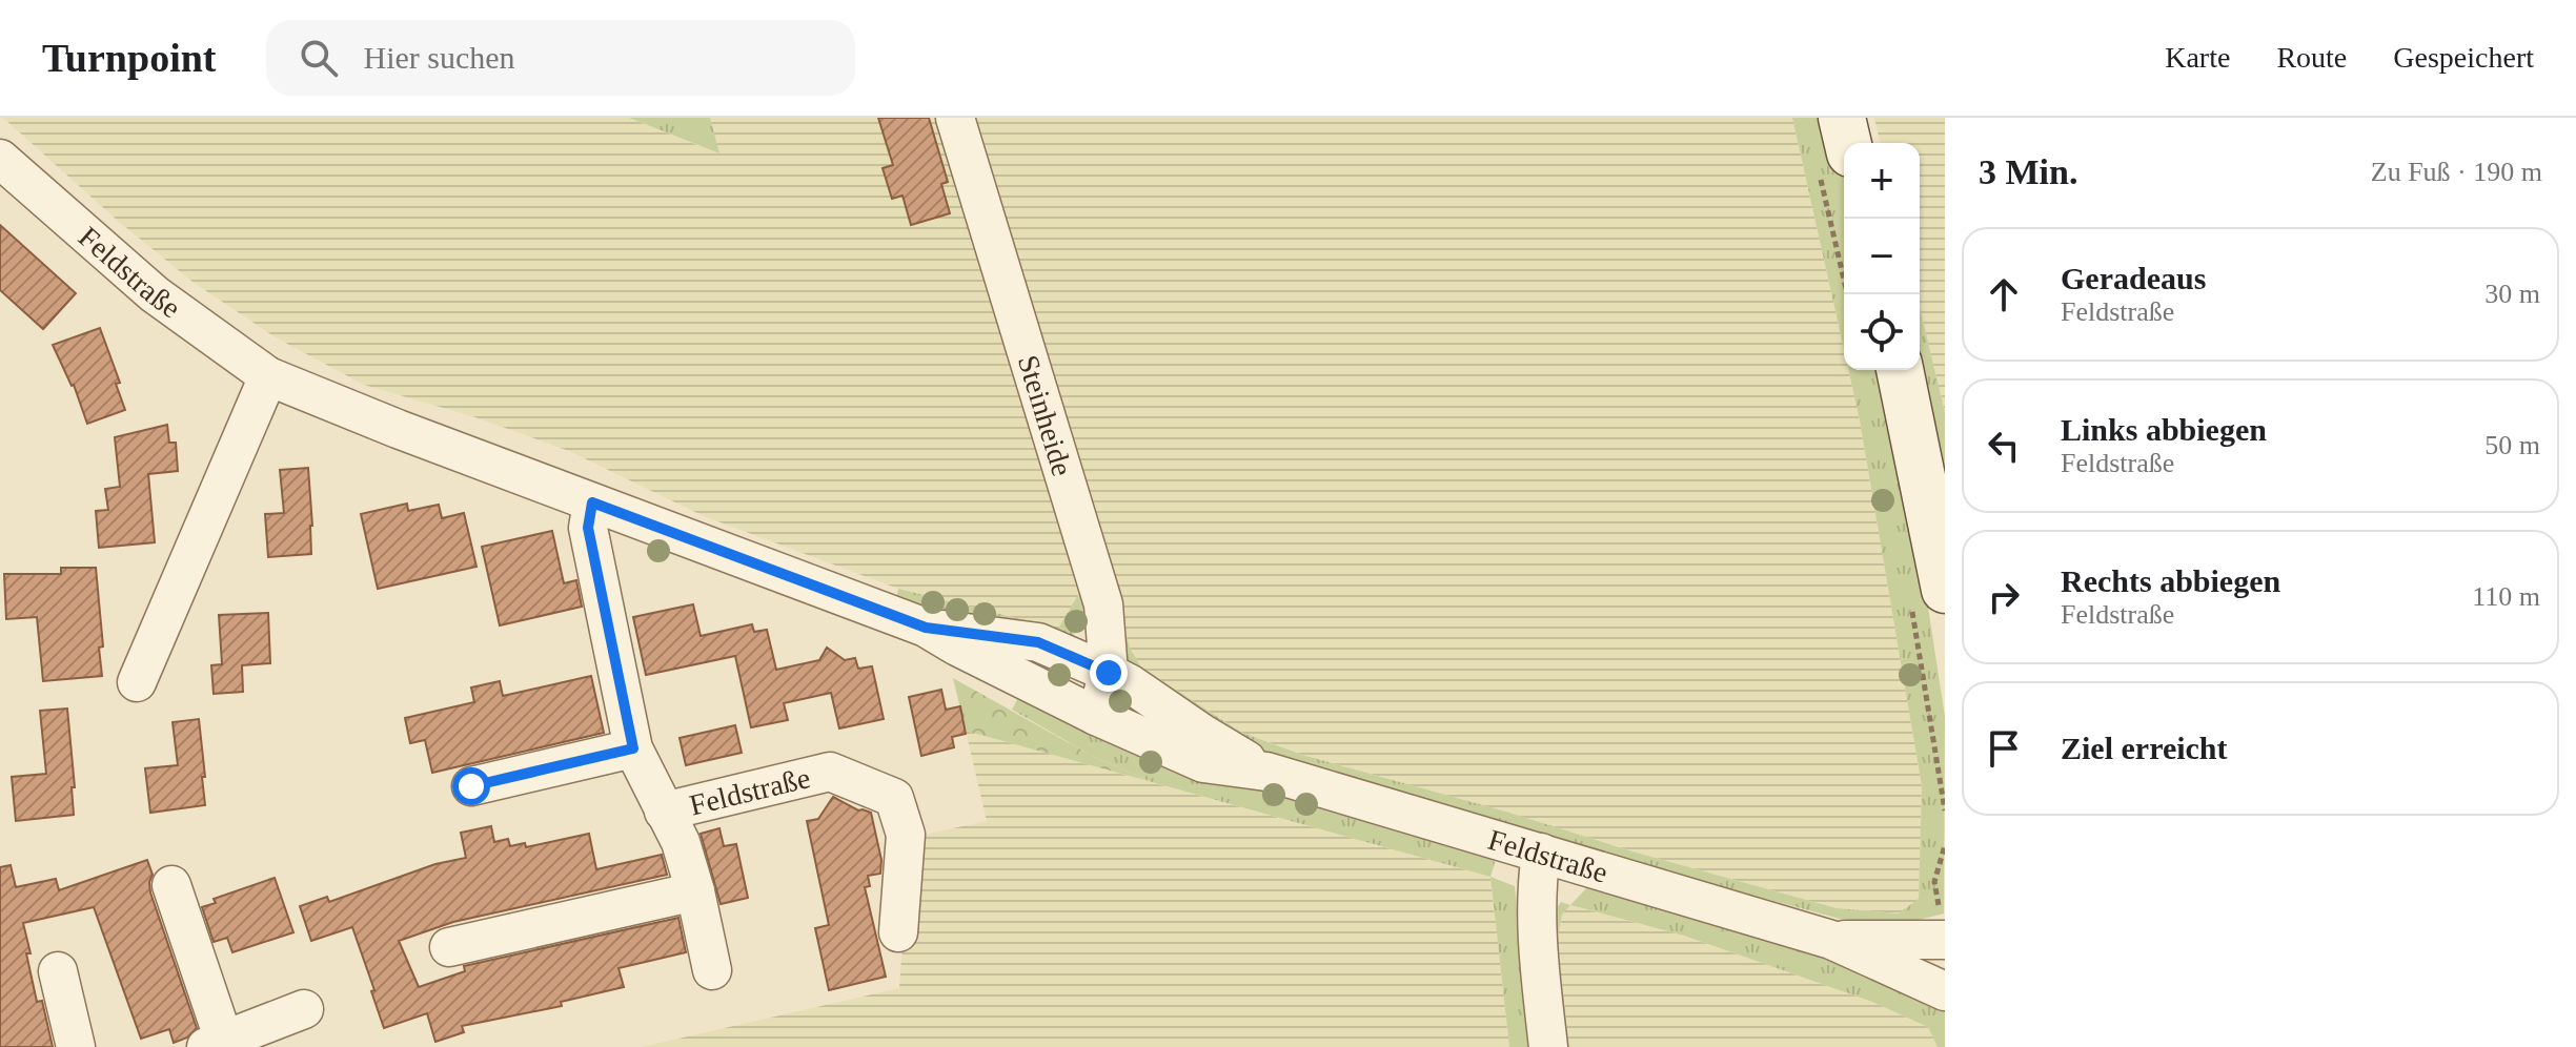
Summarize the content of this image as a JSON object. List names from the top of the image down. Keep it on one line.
{"streets":{"street":["Feldstraße","Steinheide"]},"crossings":[["Feldstraße","Steinheide"]],"page":{"header":"Turnpoint","search":"Hier suchen","nav":["Karte","Route","Gespeichert"],"heading":["3 Min.","Zu Fuß · 190 m"],"map_buttons":["+","−"],"list":[["Geradeaus","Feldstraße","30 m"],["Links abbiegen","Feldstraße","50 m"],["Rechts abbiegen","Feldstraße","110 m"],"Ziel erreicht"]}}
